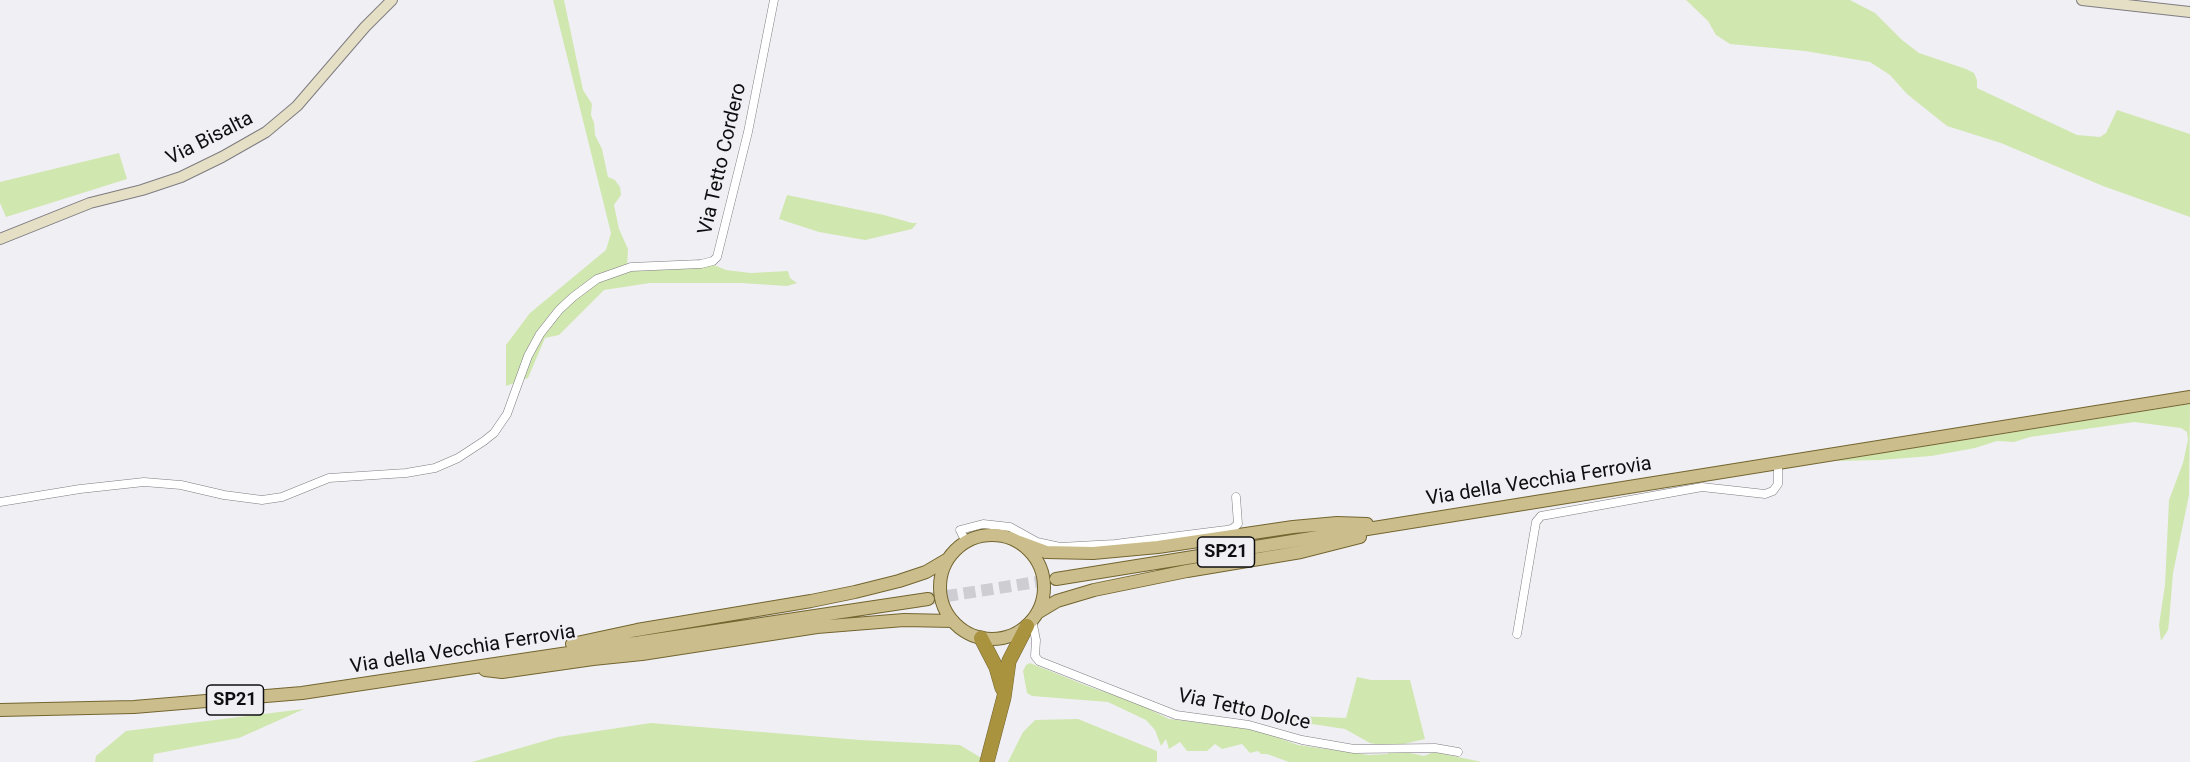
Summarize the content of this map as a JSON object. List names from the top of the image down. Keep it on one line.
{"streets":{"main road":["Via della Vecchia Ferrovia","SP21"],"street":["Via Bisalta","Via Tetto Cordero","Via Tetto Dolce"]}}
